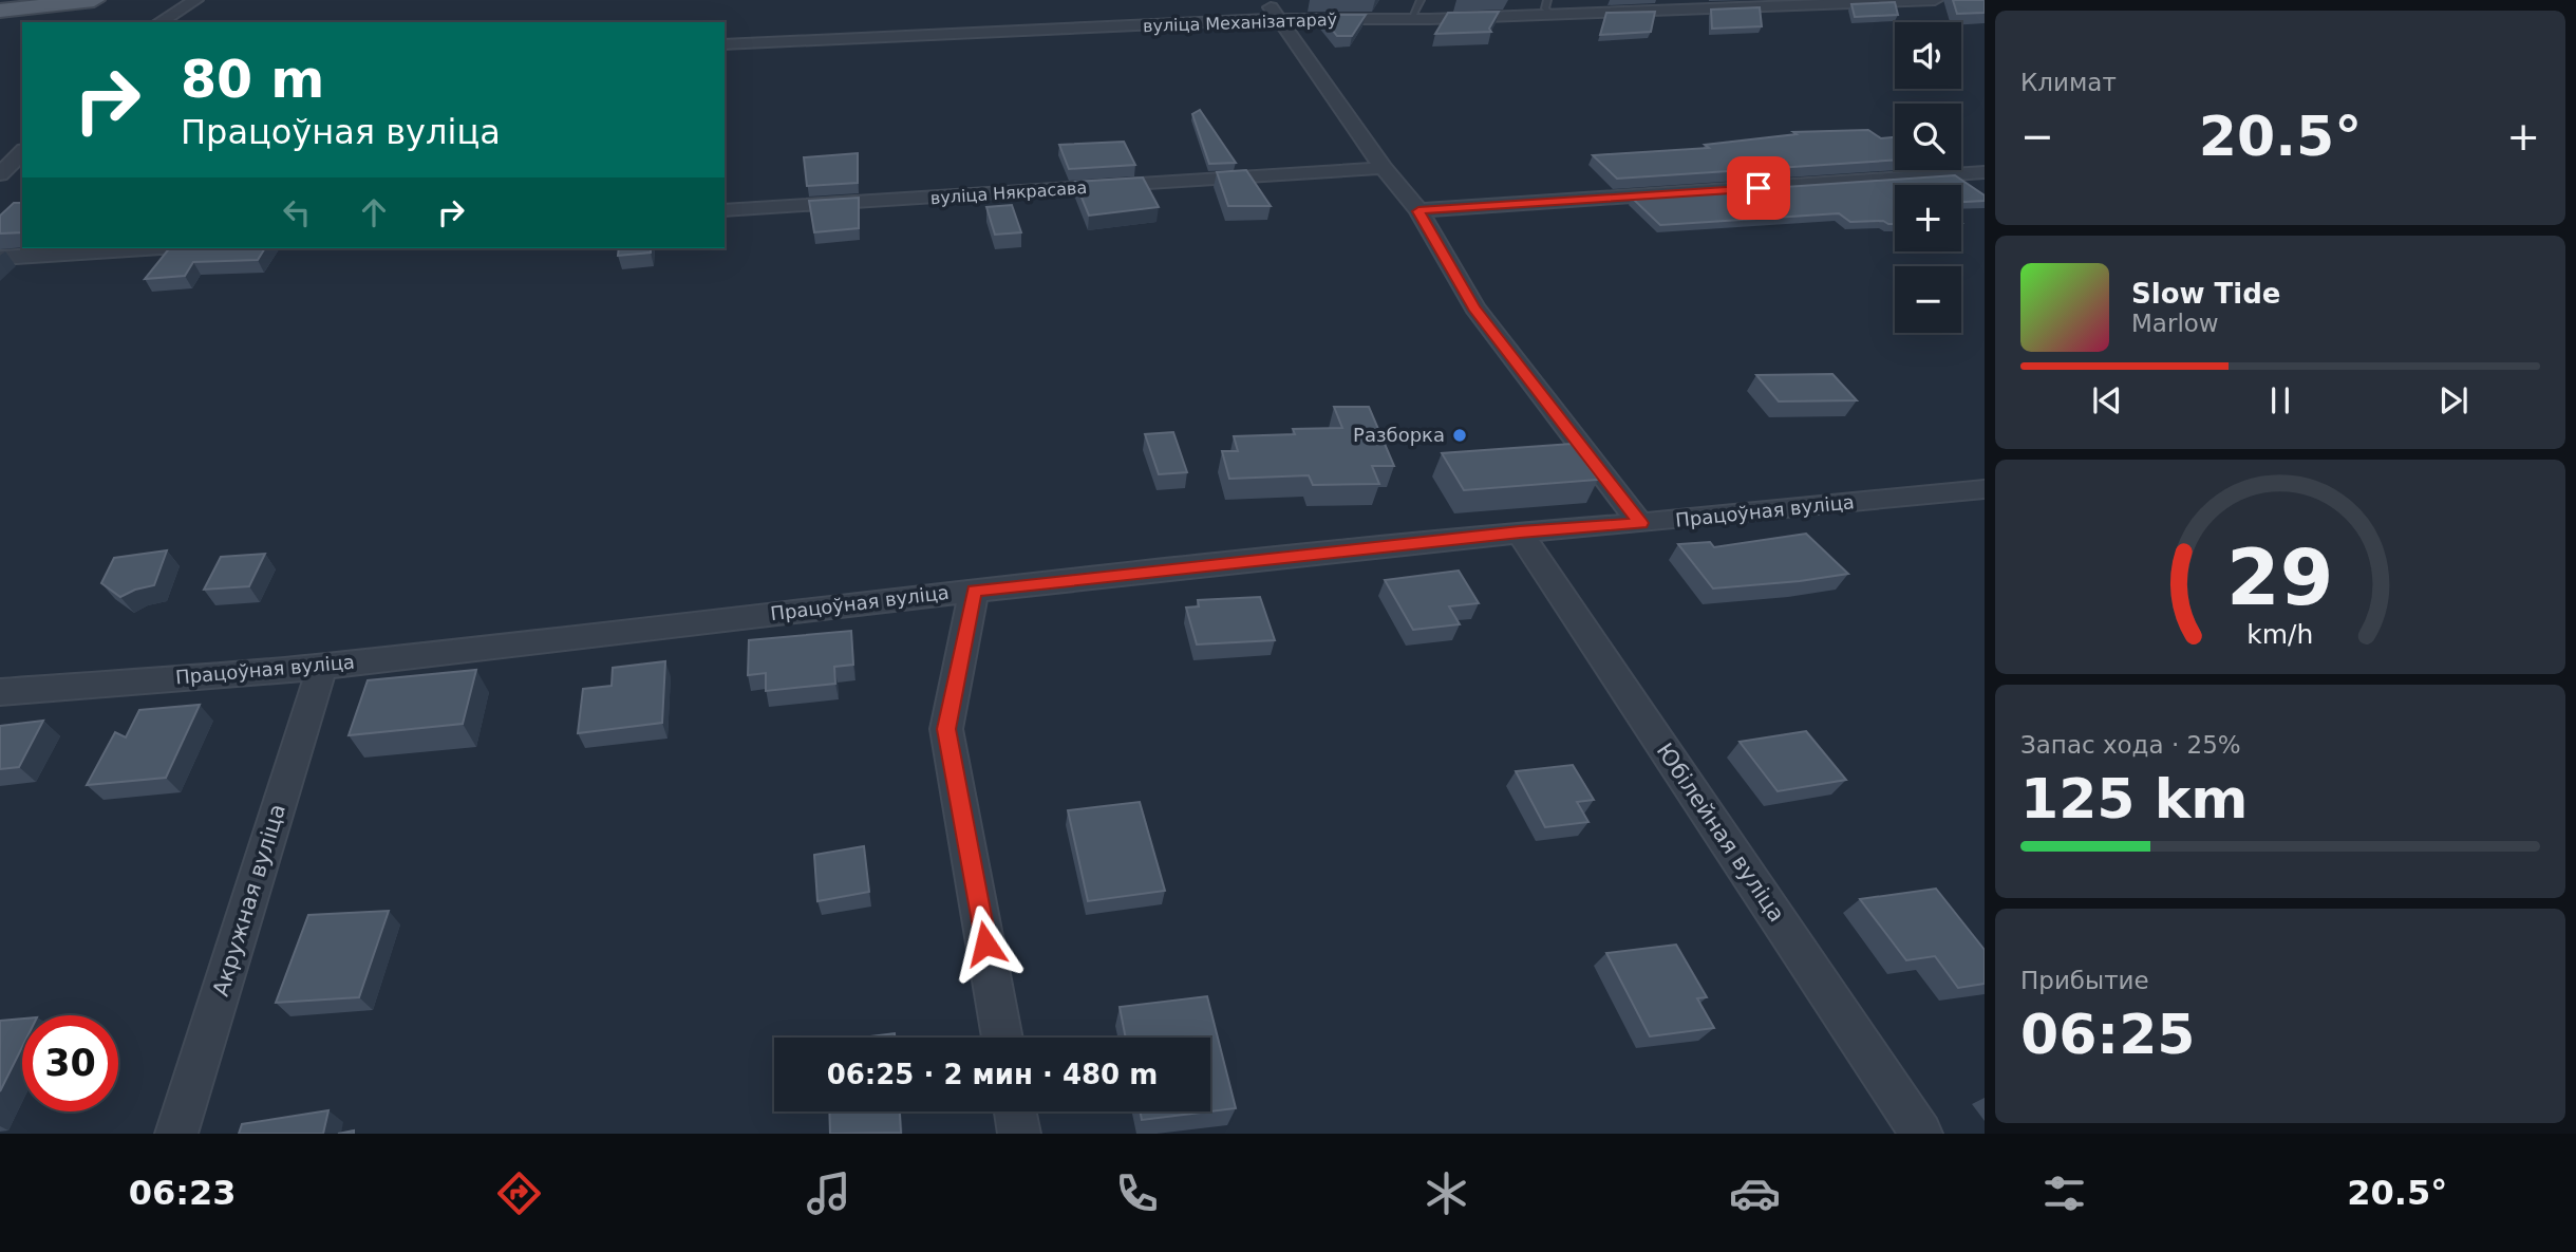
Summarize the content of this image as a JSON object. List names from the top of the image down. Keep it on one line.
{"streets":{"street":["вуліца Механізатараў","вуліца Някрасава","Працоўная вуліца","Юбілейная вуліца","Акружная вуліца"]},"crossings":[["Працоўная вуліца","Юбілейная вуліца"],["Працоўная вуліца","Акружная вуліца"]],"places":["Разборка"],"page":{"tile":["Климат",["Запас хода · 25%","125 km"],["Прибытие","06:25"]],"map_buttons":["+","−"],"turn":["80 m","Працоўная вуліца"],"heat":["−","20.5°","+"],"song":["Slow Tide","Marlow"],"limit":"30","trip":"06:25 · 2 мин · 480 m","tabs":["06:23","20.5°"],"gauge":["29","km/h"]}}
